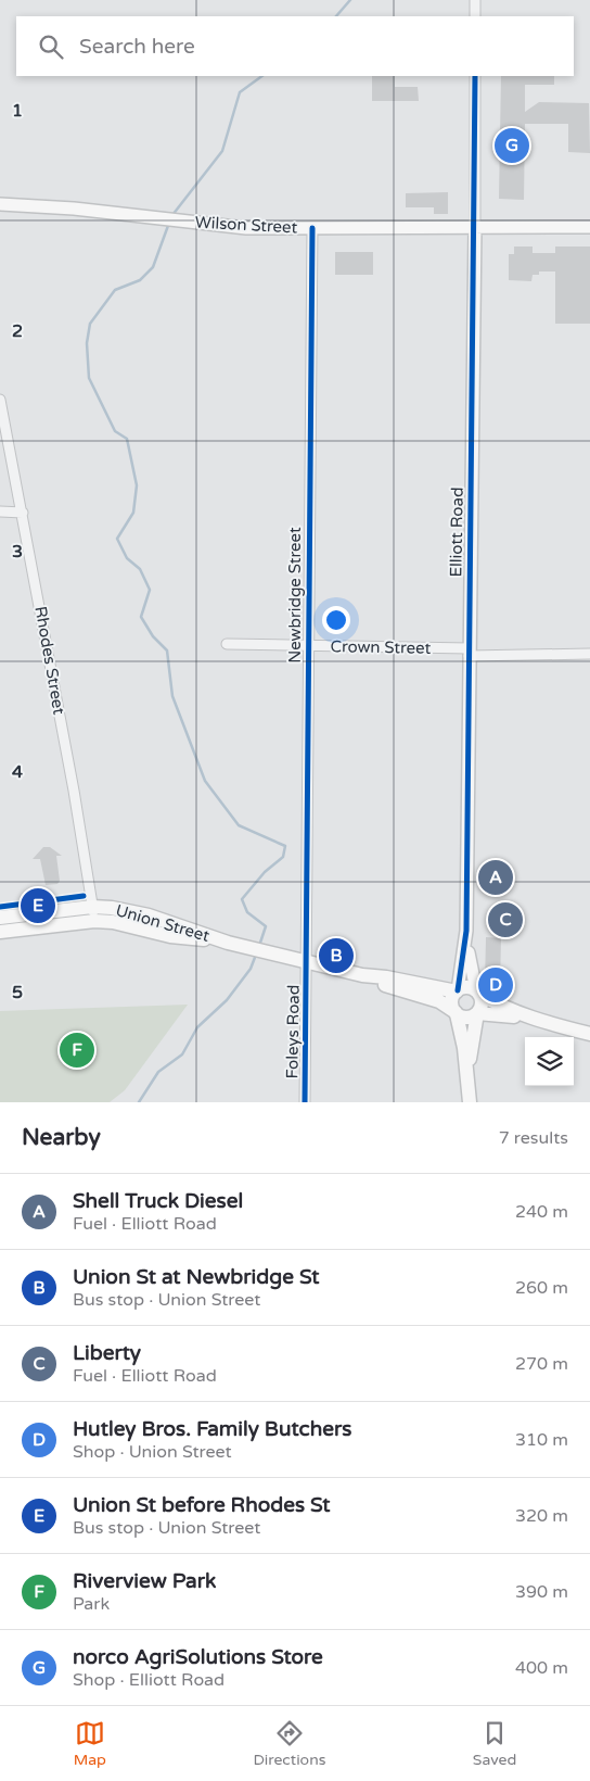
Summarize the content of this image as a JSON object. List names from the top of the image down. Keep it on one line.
{"streets":{"main road":["Union Street"],"street":["Wilson Street","Elliott Road","Newbridge Street","Crown Street","Rhodes Street","Foleys Road"]},"crossings":[["Wilson Street","Elliott Road"],["Wilson Street","Newbridge Street"],["Elliott Road","Crown Street"],["Elliott Road","Union Street"],["Newbridge Street","Crown Street"],["Newbridge Street","Union Street"],["Newbridge Street","Foleys Road"],["Rhodes Street","Union Street"],["Union Street","Foleys Road"]],"page":{"search":"Search here","pins":["G","A","E","C","B","D","F"],"heading":["Nearby","7 results"],"list":[{"mark":"A","name":"Shell Truck Diesel","note":"Fuel · Elliott Road","value":"240 m"},{"mark":"B","name":"Union St at Newbridge St","note":"Bus stop · Union Street","value":"260 m"},{"mark":"C","name":"Liberty","note":"Fuel · Elliott Road","value":"270 m"},{"mark":"D","name":"Hutley Bros. Family Butchers","note":"Shop · Union Street","value":"310 m"},{"mark":"E","name":"Union St before Rhodes St","note":"Bus stop · Union Street","value":"320 m"},{"mark":"F","name":"Riverview Park","note":"Park","value":"390 m"},{"mark":"G","name":"norco AgriSolutions Store","note":"Shop · Elliott Road","value":"400 m"}],"nav":["Map","Directions","Saved"]},"grid":{"rows":["1","2","3","4","5"]}}
